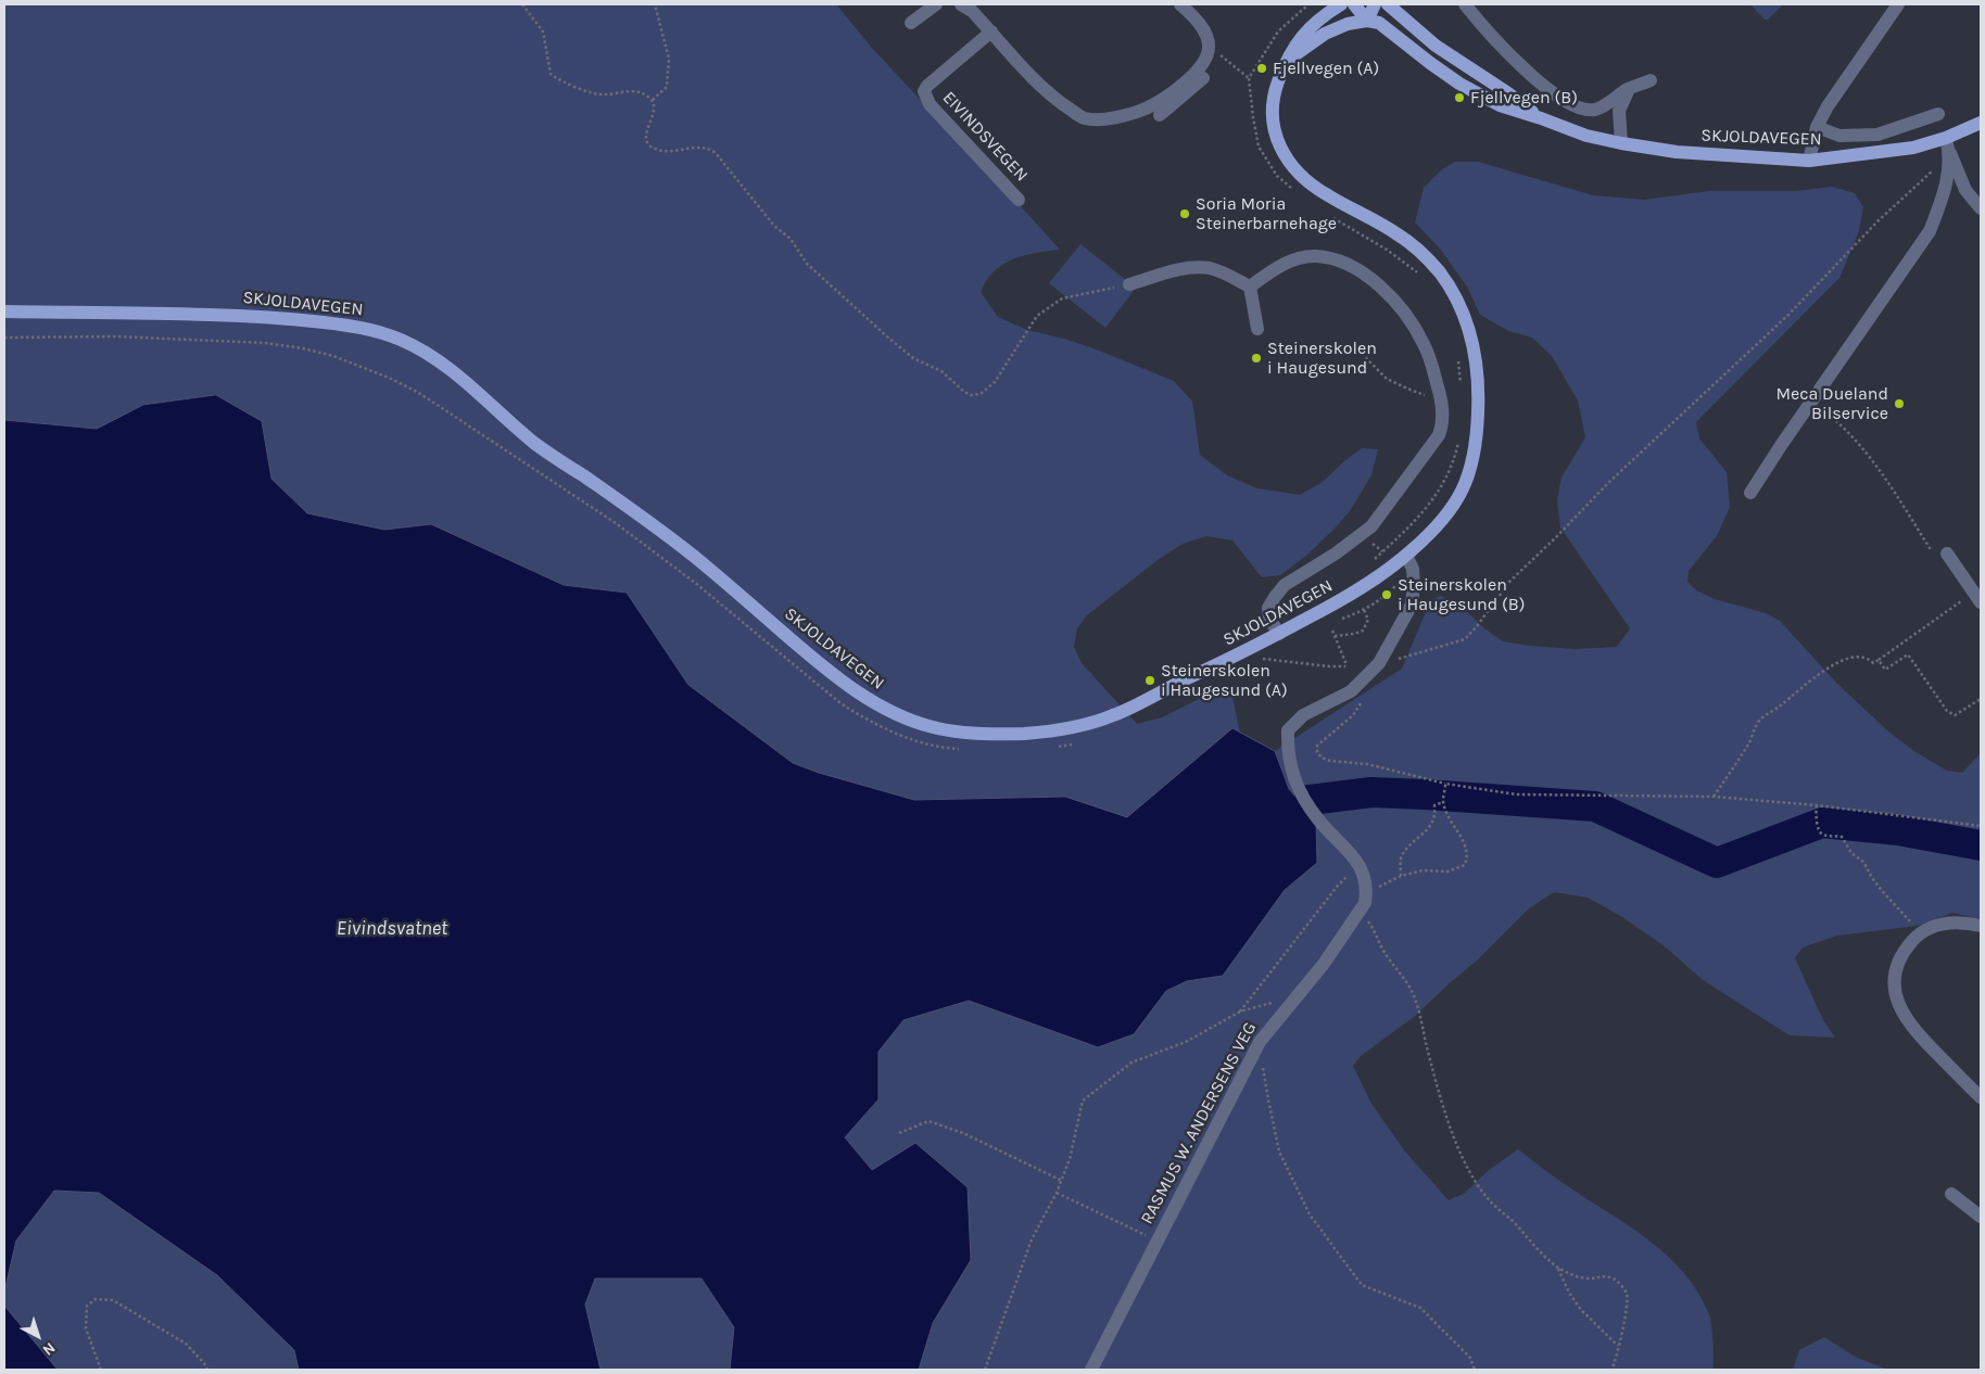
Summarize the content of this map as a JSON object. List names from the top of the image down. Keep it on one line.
{"streets":{"main road":["SKJOLDAVEGEN"],"street":["EIVINDSVEGEN","RASMUS W. ANDERSENS VEG"]},"water":["Eivindsvatnet"],"places":["Fjellvegen (A)","Fjellvegen (B)","Soria Moria Steinerbarnehage","Steinerskolen i Haugesund","Meca Dueland Bilservice","Steinerskolen i Haugesund (B)","Steinerskolen i Haugesund (A)"],"north":"bottom right"}
